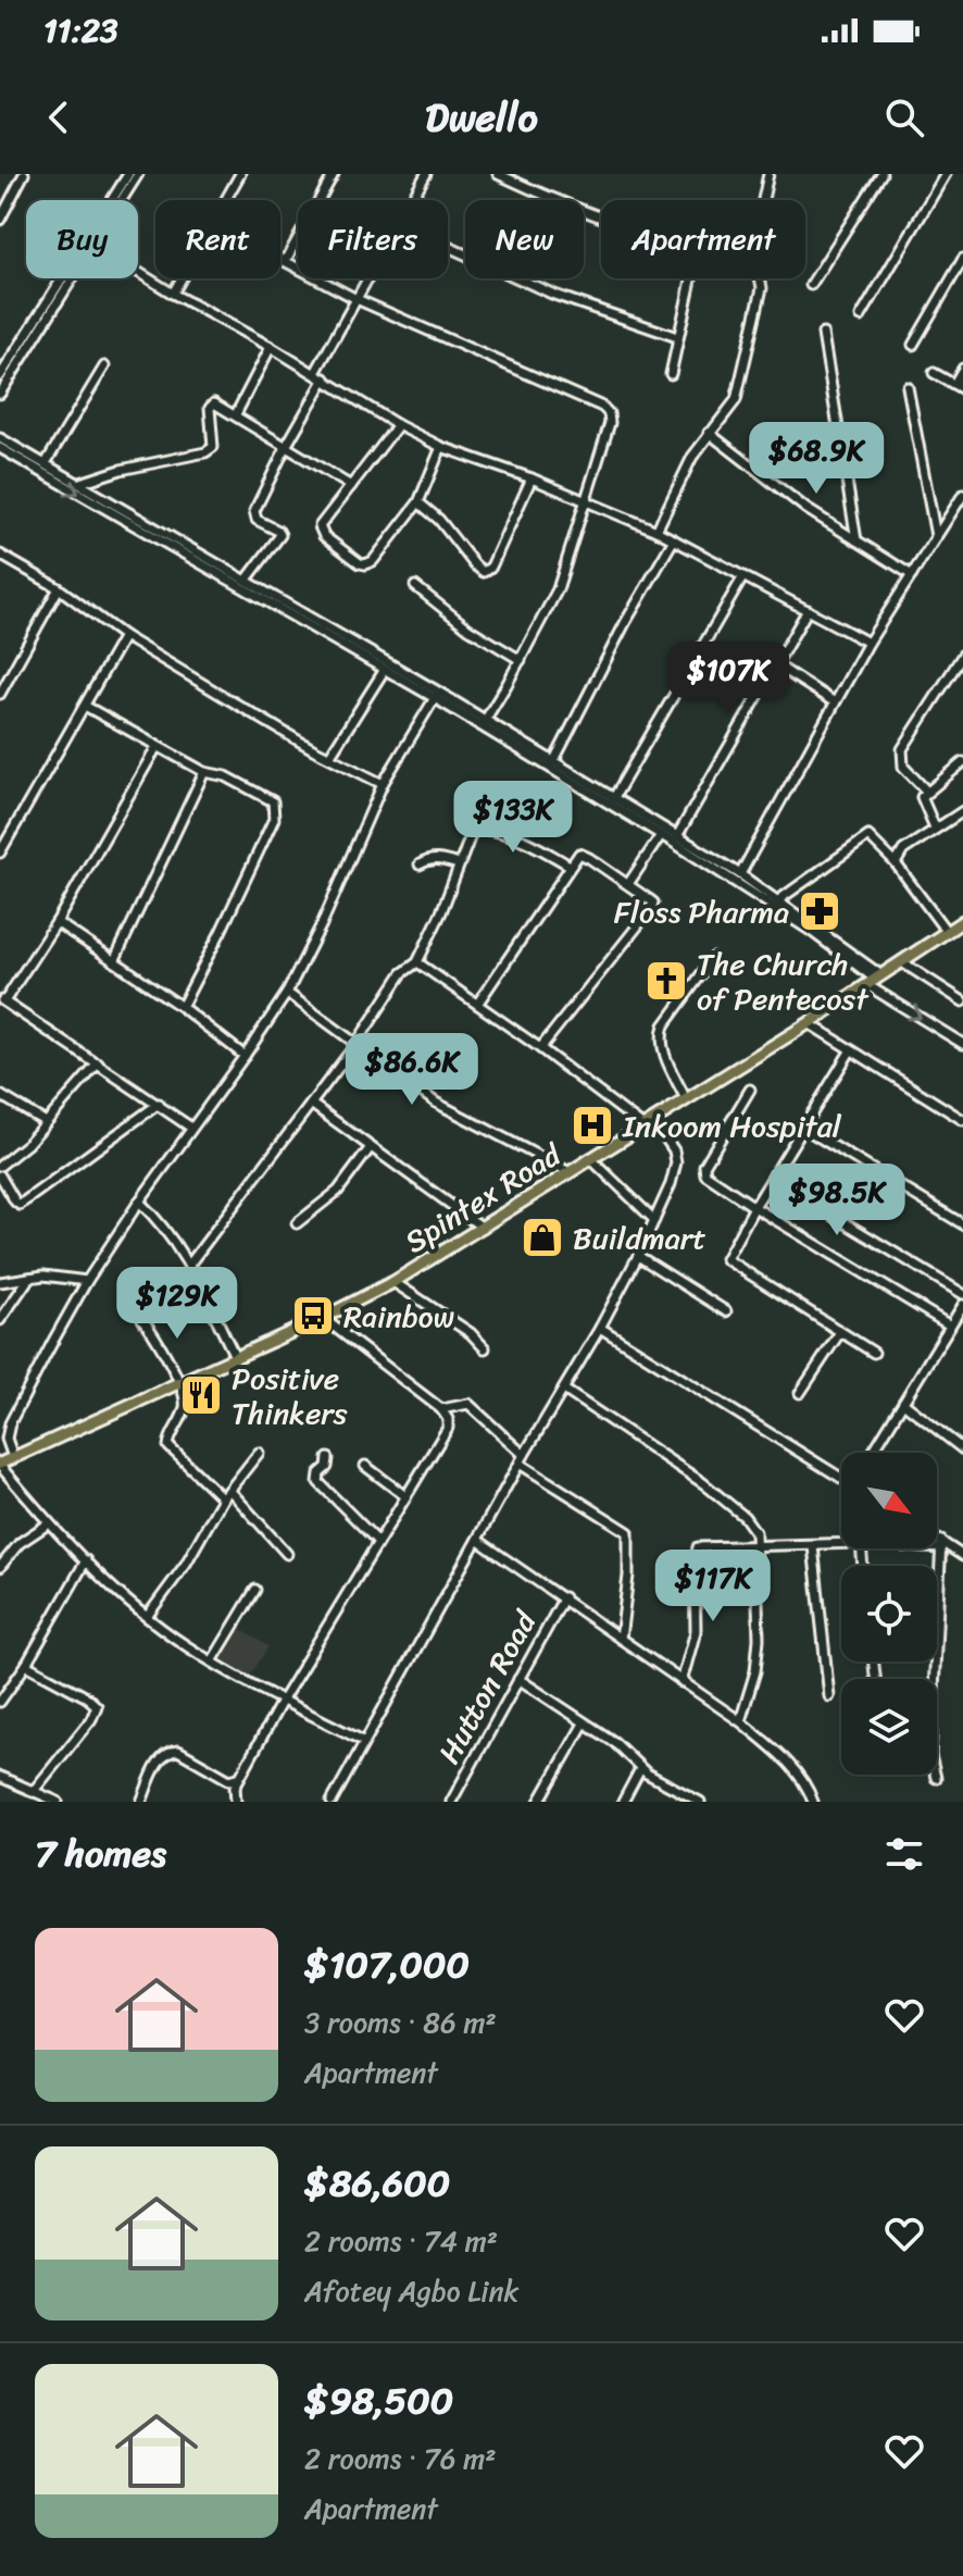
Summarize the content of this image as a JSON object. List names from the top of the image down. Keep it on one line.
{"streets":{"main road":["Spintex Road"],"street":["Hutton Road"]},"places":{"pharmacy":["Floss Pharma"],"church":["The Church of Pentecost"],"hospital":["Inkoom Hospital"],"shop":["Buildmart"],"bus stop":["Rainbow"],"restaurant":["Positive Thinkers"]},"north":"bottom right","page":{"status":"11:23","header":"Dwello","chip":["Buy","Rent","Filters","New","Apartment"],"price":["$68.9K","$107K","$133K","$86.6K","$98.5K","$129K","$117K"],"heading":"7 homes","list":[{"name":"$107,000","note":"3 rooms · 86 m² · Apartment"},{"name":"$86,600","note":"2 rooms · 74 m² · Afotey Agbo Link"},{"name":"$98,500","note":"2 rooms · 76 m² · Apartment"}]}}
